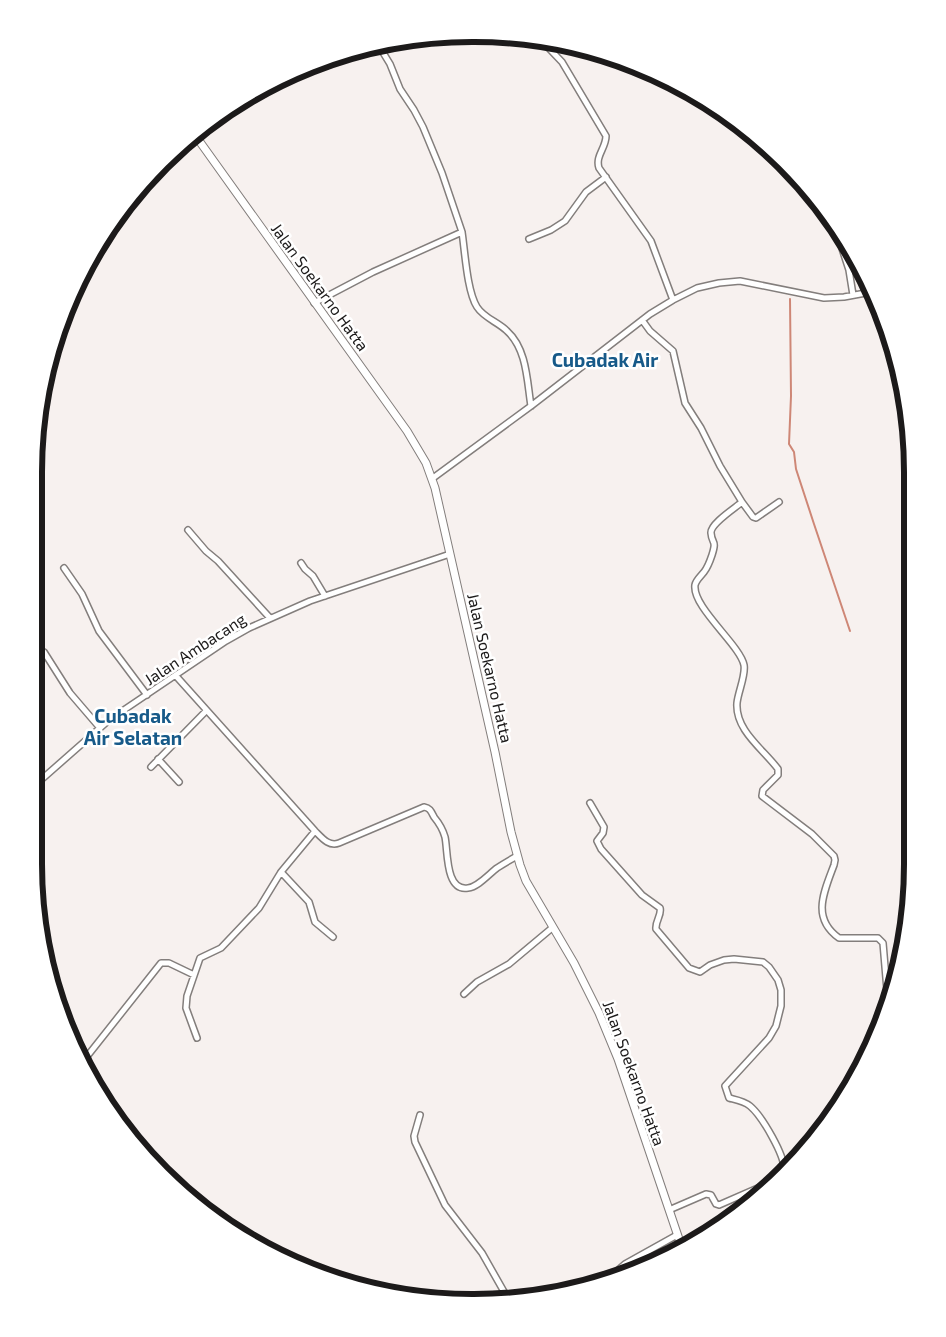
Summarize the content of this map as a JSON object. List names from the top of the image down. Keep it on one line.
{"streets":{"street":["Jalan Soekarno Hatta","Jalan Ambacang"]},"crossings":[["Jalan Soekarno Hatta","Jalan Ambacang"]],"districts":["Cubadak Air","Cubadak Air Selatan"]}
